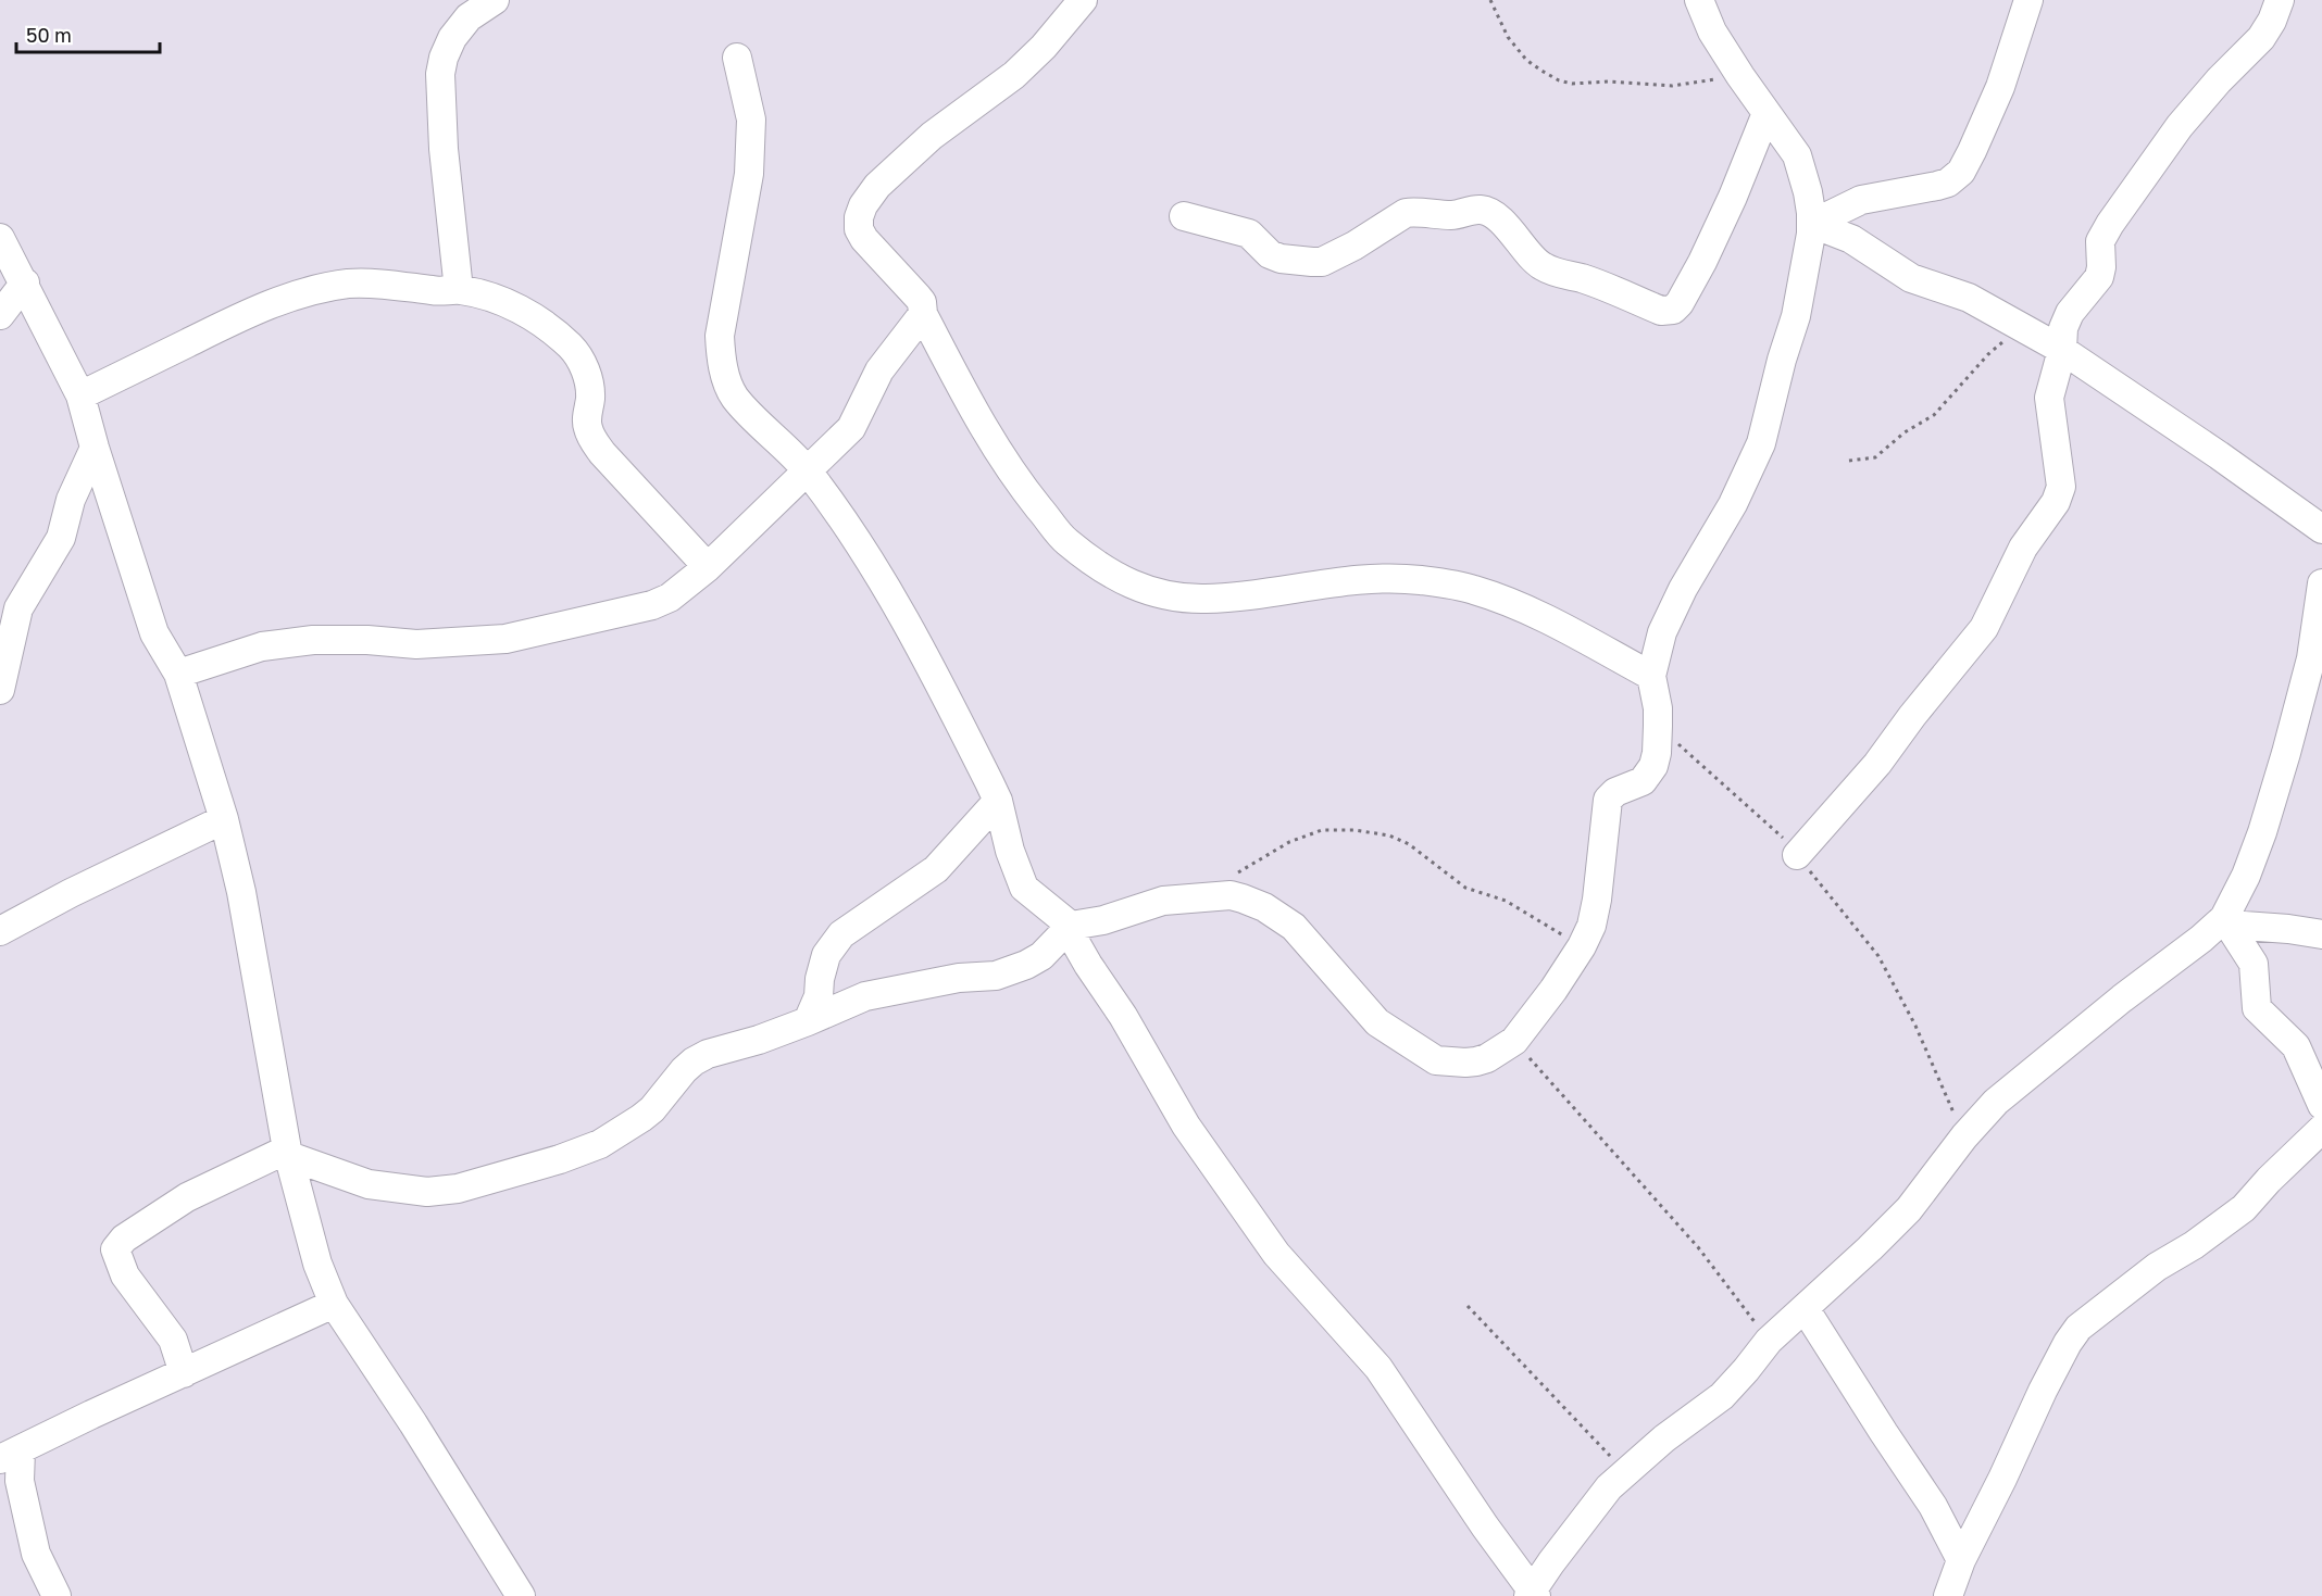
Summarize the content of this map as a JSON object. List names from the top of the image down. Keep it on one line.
{"scale_bar":"50 m"}
